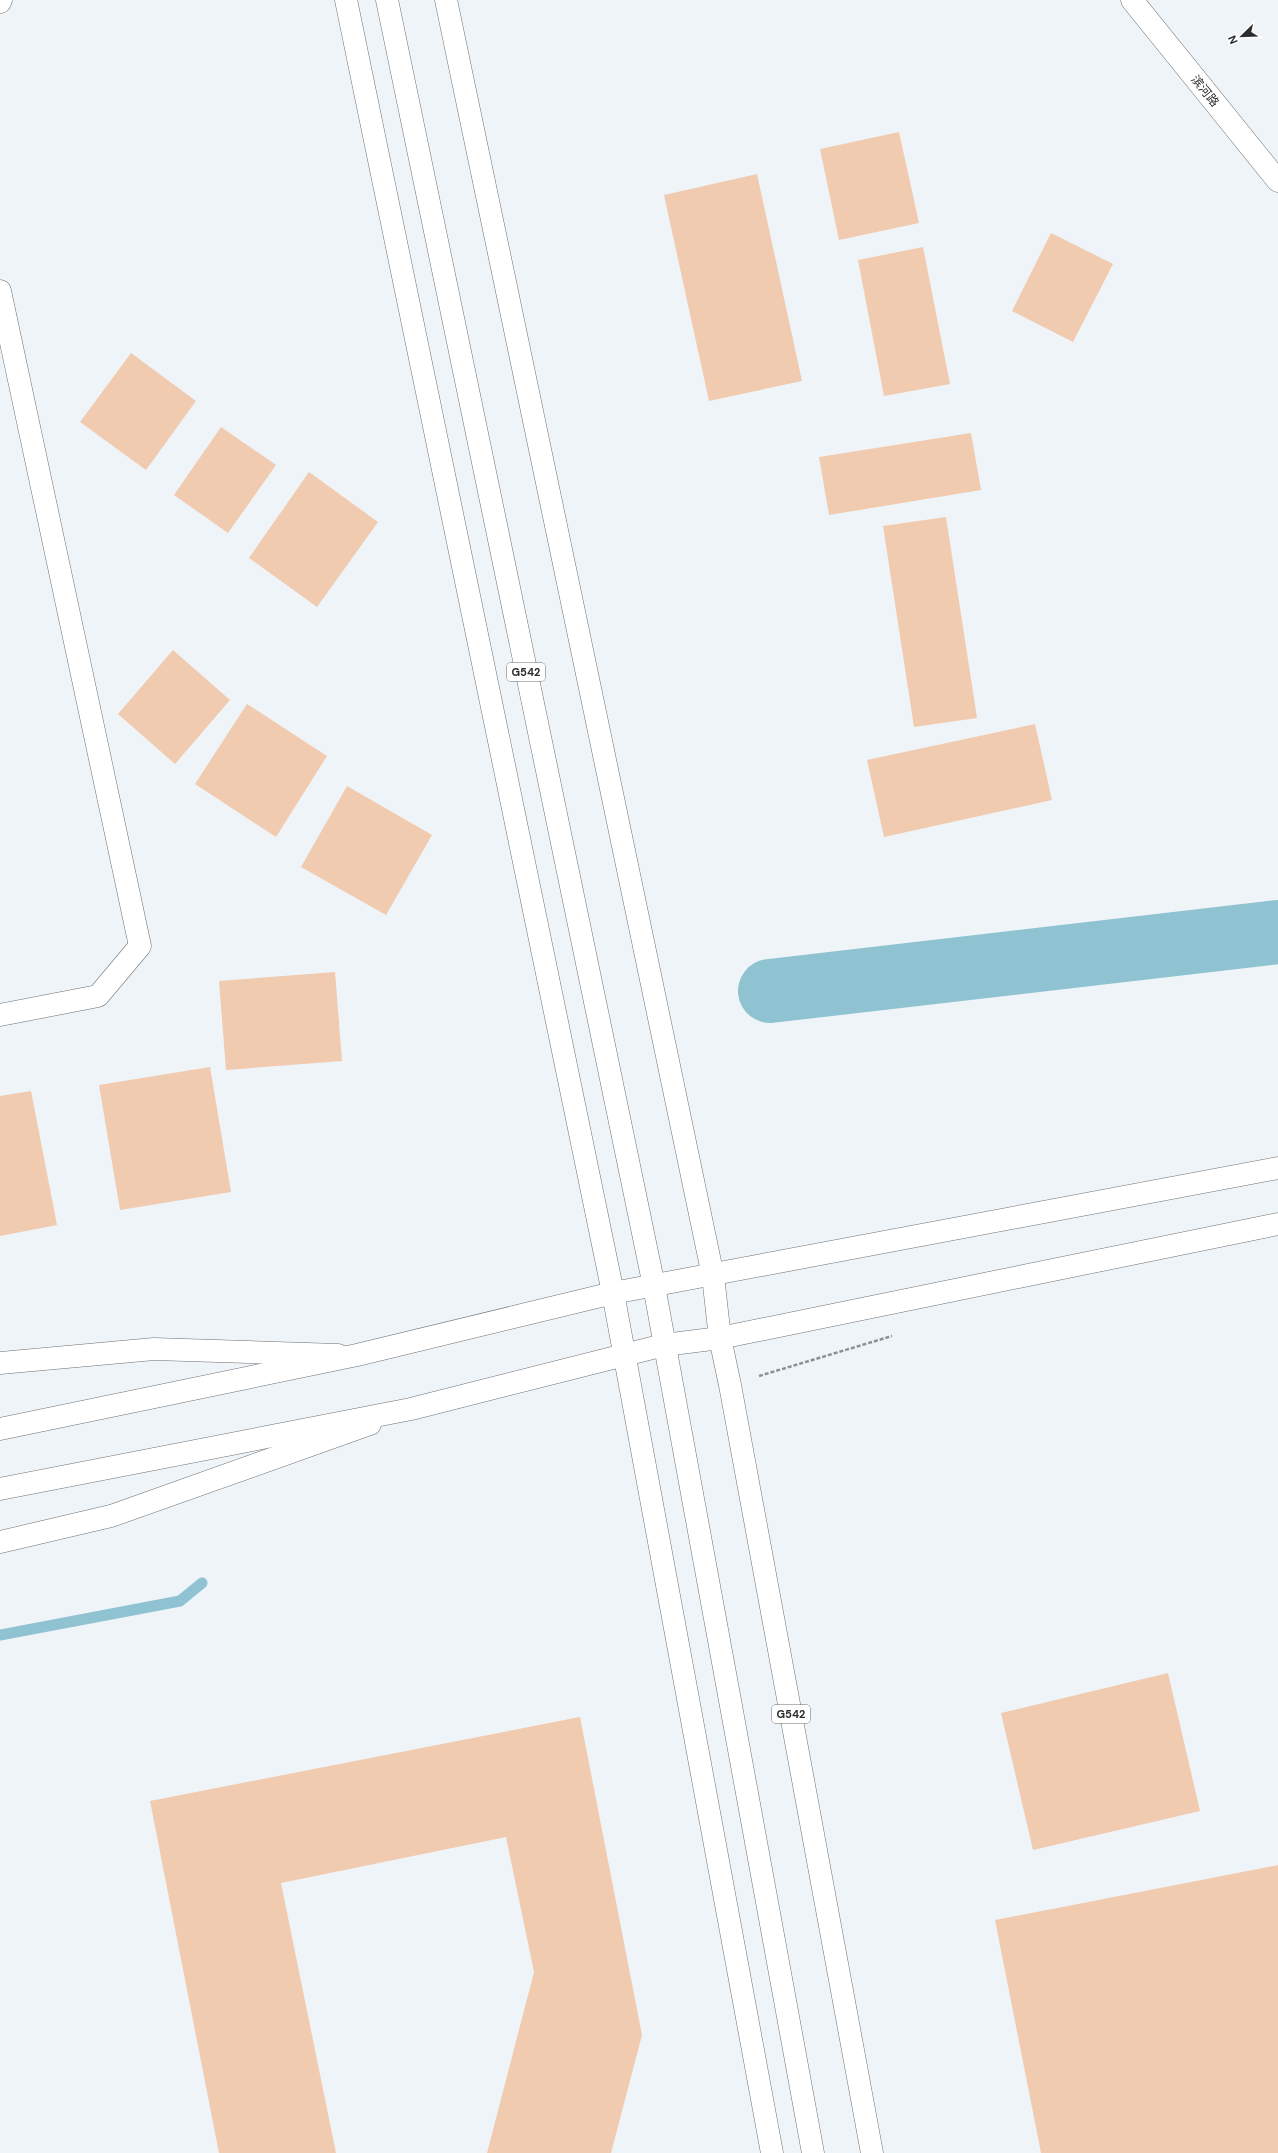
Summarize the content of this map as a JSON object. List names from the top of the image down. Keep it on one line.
{"streets":{"main road":["滨河路","G542"]},"north":"bottom left"}
